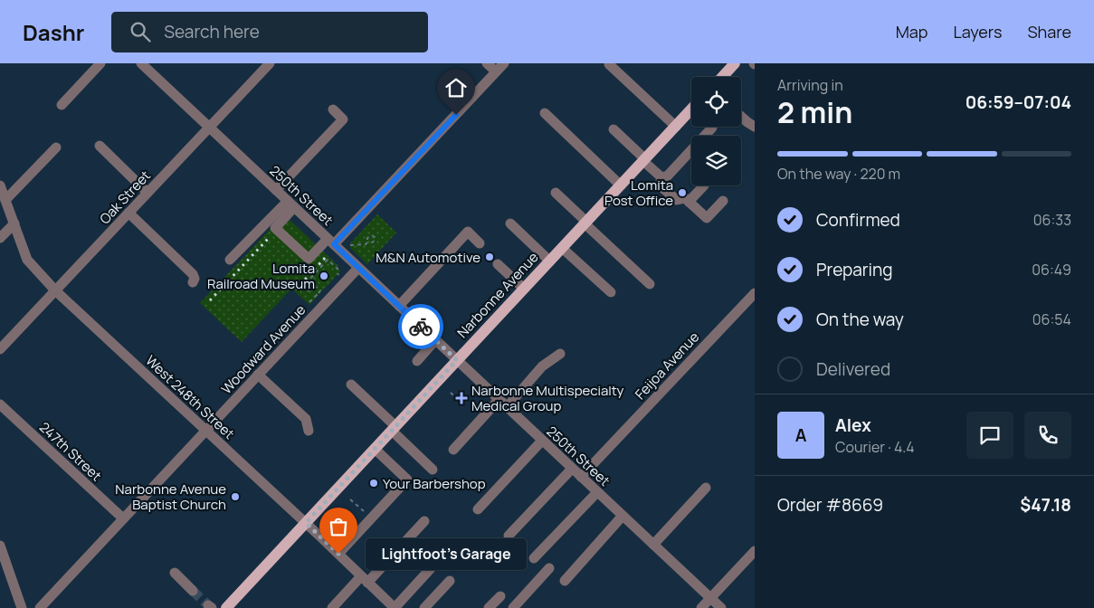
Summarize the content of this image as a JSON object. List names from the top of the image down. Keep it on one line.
{"streets":{"main road":["Narbonne Avenue"],"street":["250th Street","Oak Street","Woodward Avenue","Feijoa Avenue","West 248th Street","247th Street"]},"crossings":[["250th Street","Oak Street"],["250th Street","Narbonne Avenue"],["250th Street","Woodward Avenue"],["250th Street","Feijoa Avenue"],["Oak Street","West 248th Street"],["Narbonne Avenue","West 248th Street"],["Woodward Avenue","West 248th Street"],["Woodward Avenue","247th Street"]],"places":{"other":["Lomita Post Office","M&N Automotive","Lomita Railroad Museum","Your Barbershop","Narbonne Avenue Baptist Church","Lightfoot's Garage"],"health":["Narbonne Multispecialty Medical Group"]},"page":{"header":"Dashr","search":"Search here","nav":["Map","Layers","Share"],"heading":["2 min","Arriving in","06:59–07:04"],"panel":["Alex","Courier · 4.4","Order #8669","$47.18"],"bar":"On the way · 220 m","list":[["Confirmed","06:33"],["Preparing","06:49"],["On the way","06:54"],"Delivered"],"round":"A","bubble":"Lightfoot's Garage"}}
